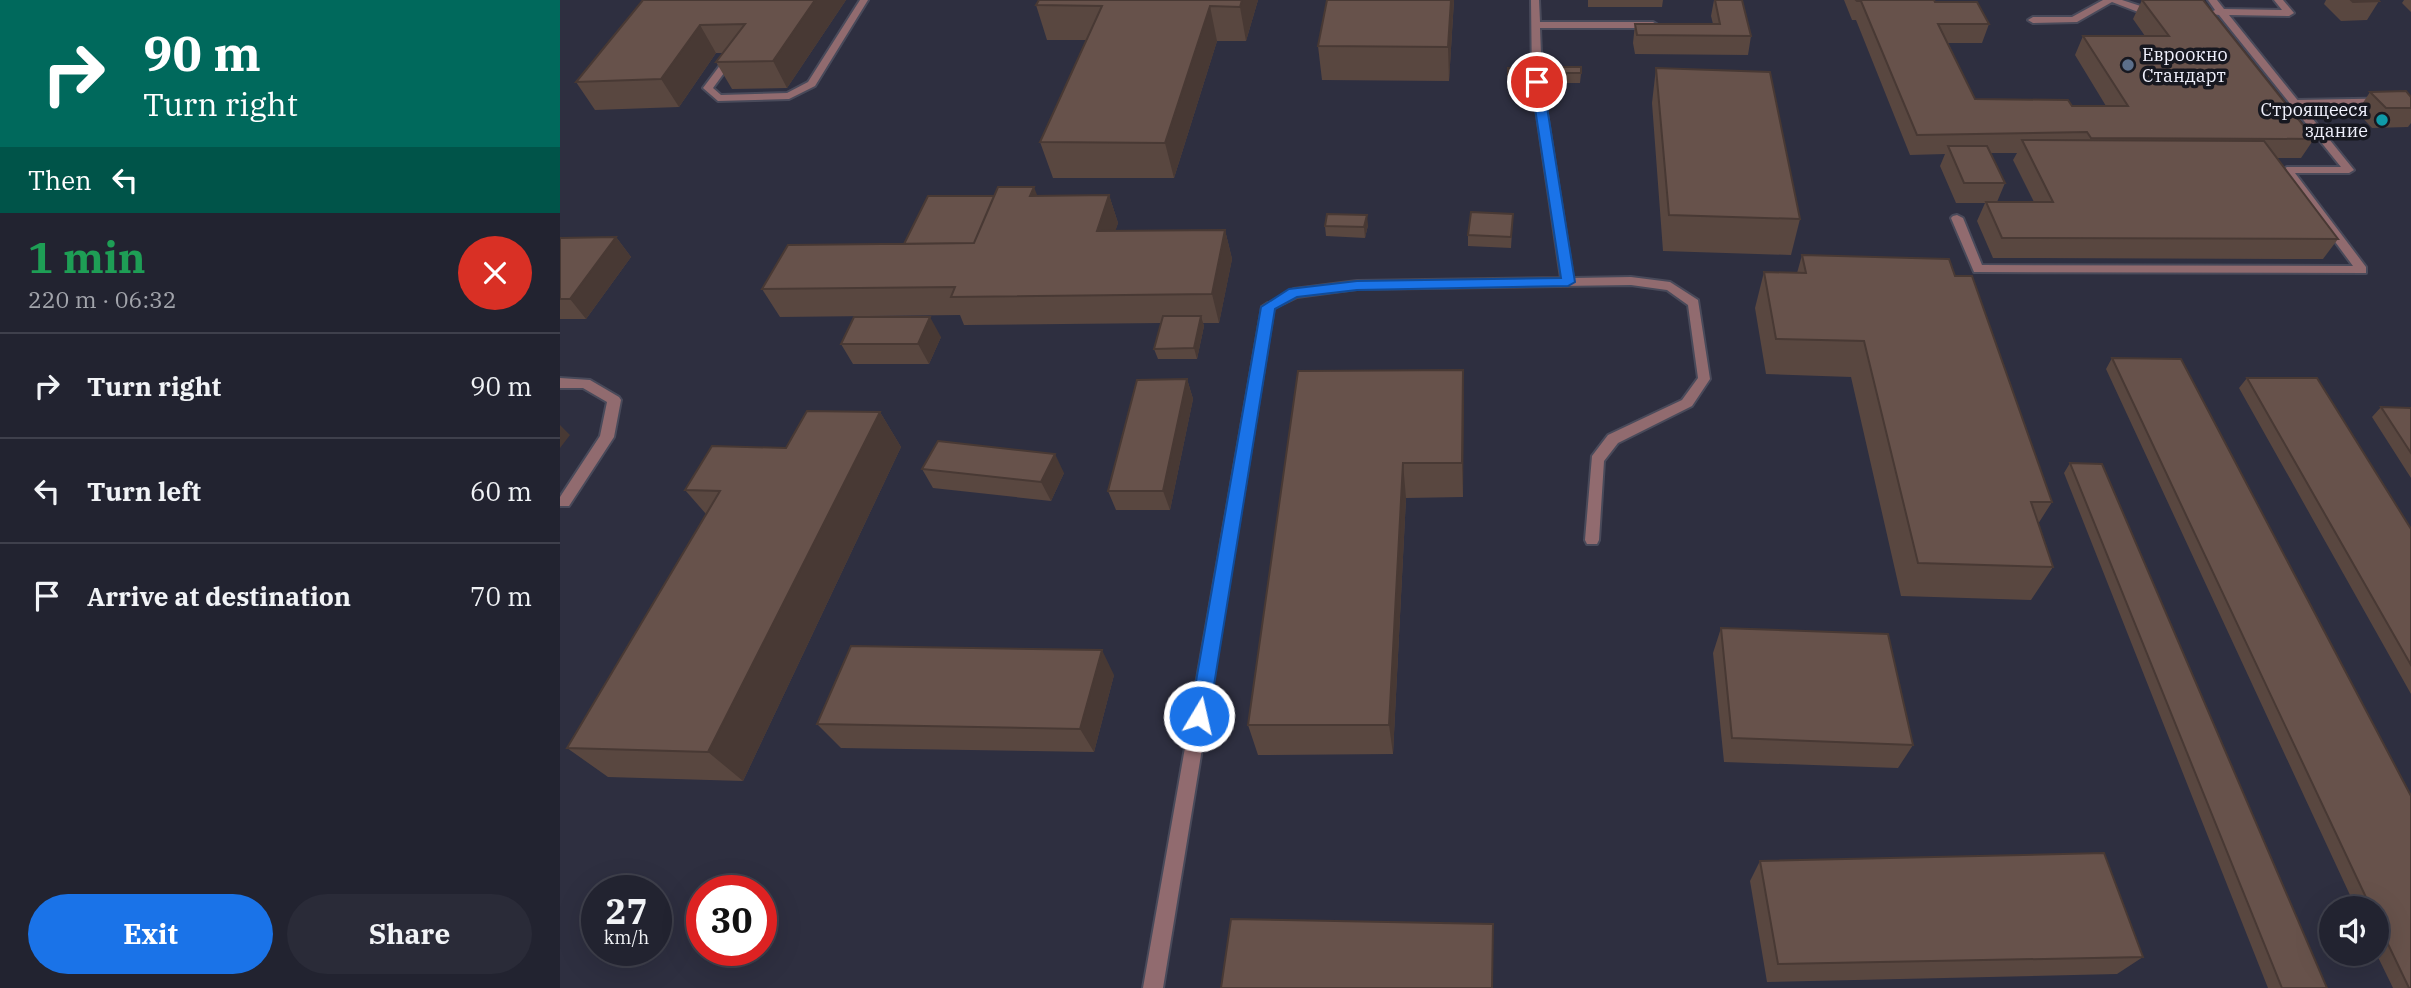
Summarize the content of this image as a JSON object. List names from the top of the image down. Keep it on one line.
{"places":["Евроокно Стандарт","Строящееся здание"],"page":{"turn":["90 m","Turn right"],"then":"Then","heading":["1 min","220 m · 06:32"],"list":[{"name":"Turn right","value":"90 m"},{"name":"Turn left","value":"60 m"},{"name":"Arrive at destination","value":"70 m"}],"speed":"27 km/h","limit":"30","buttons":["Exit","Share"]}}
